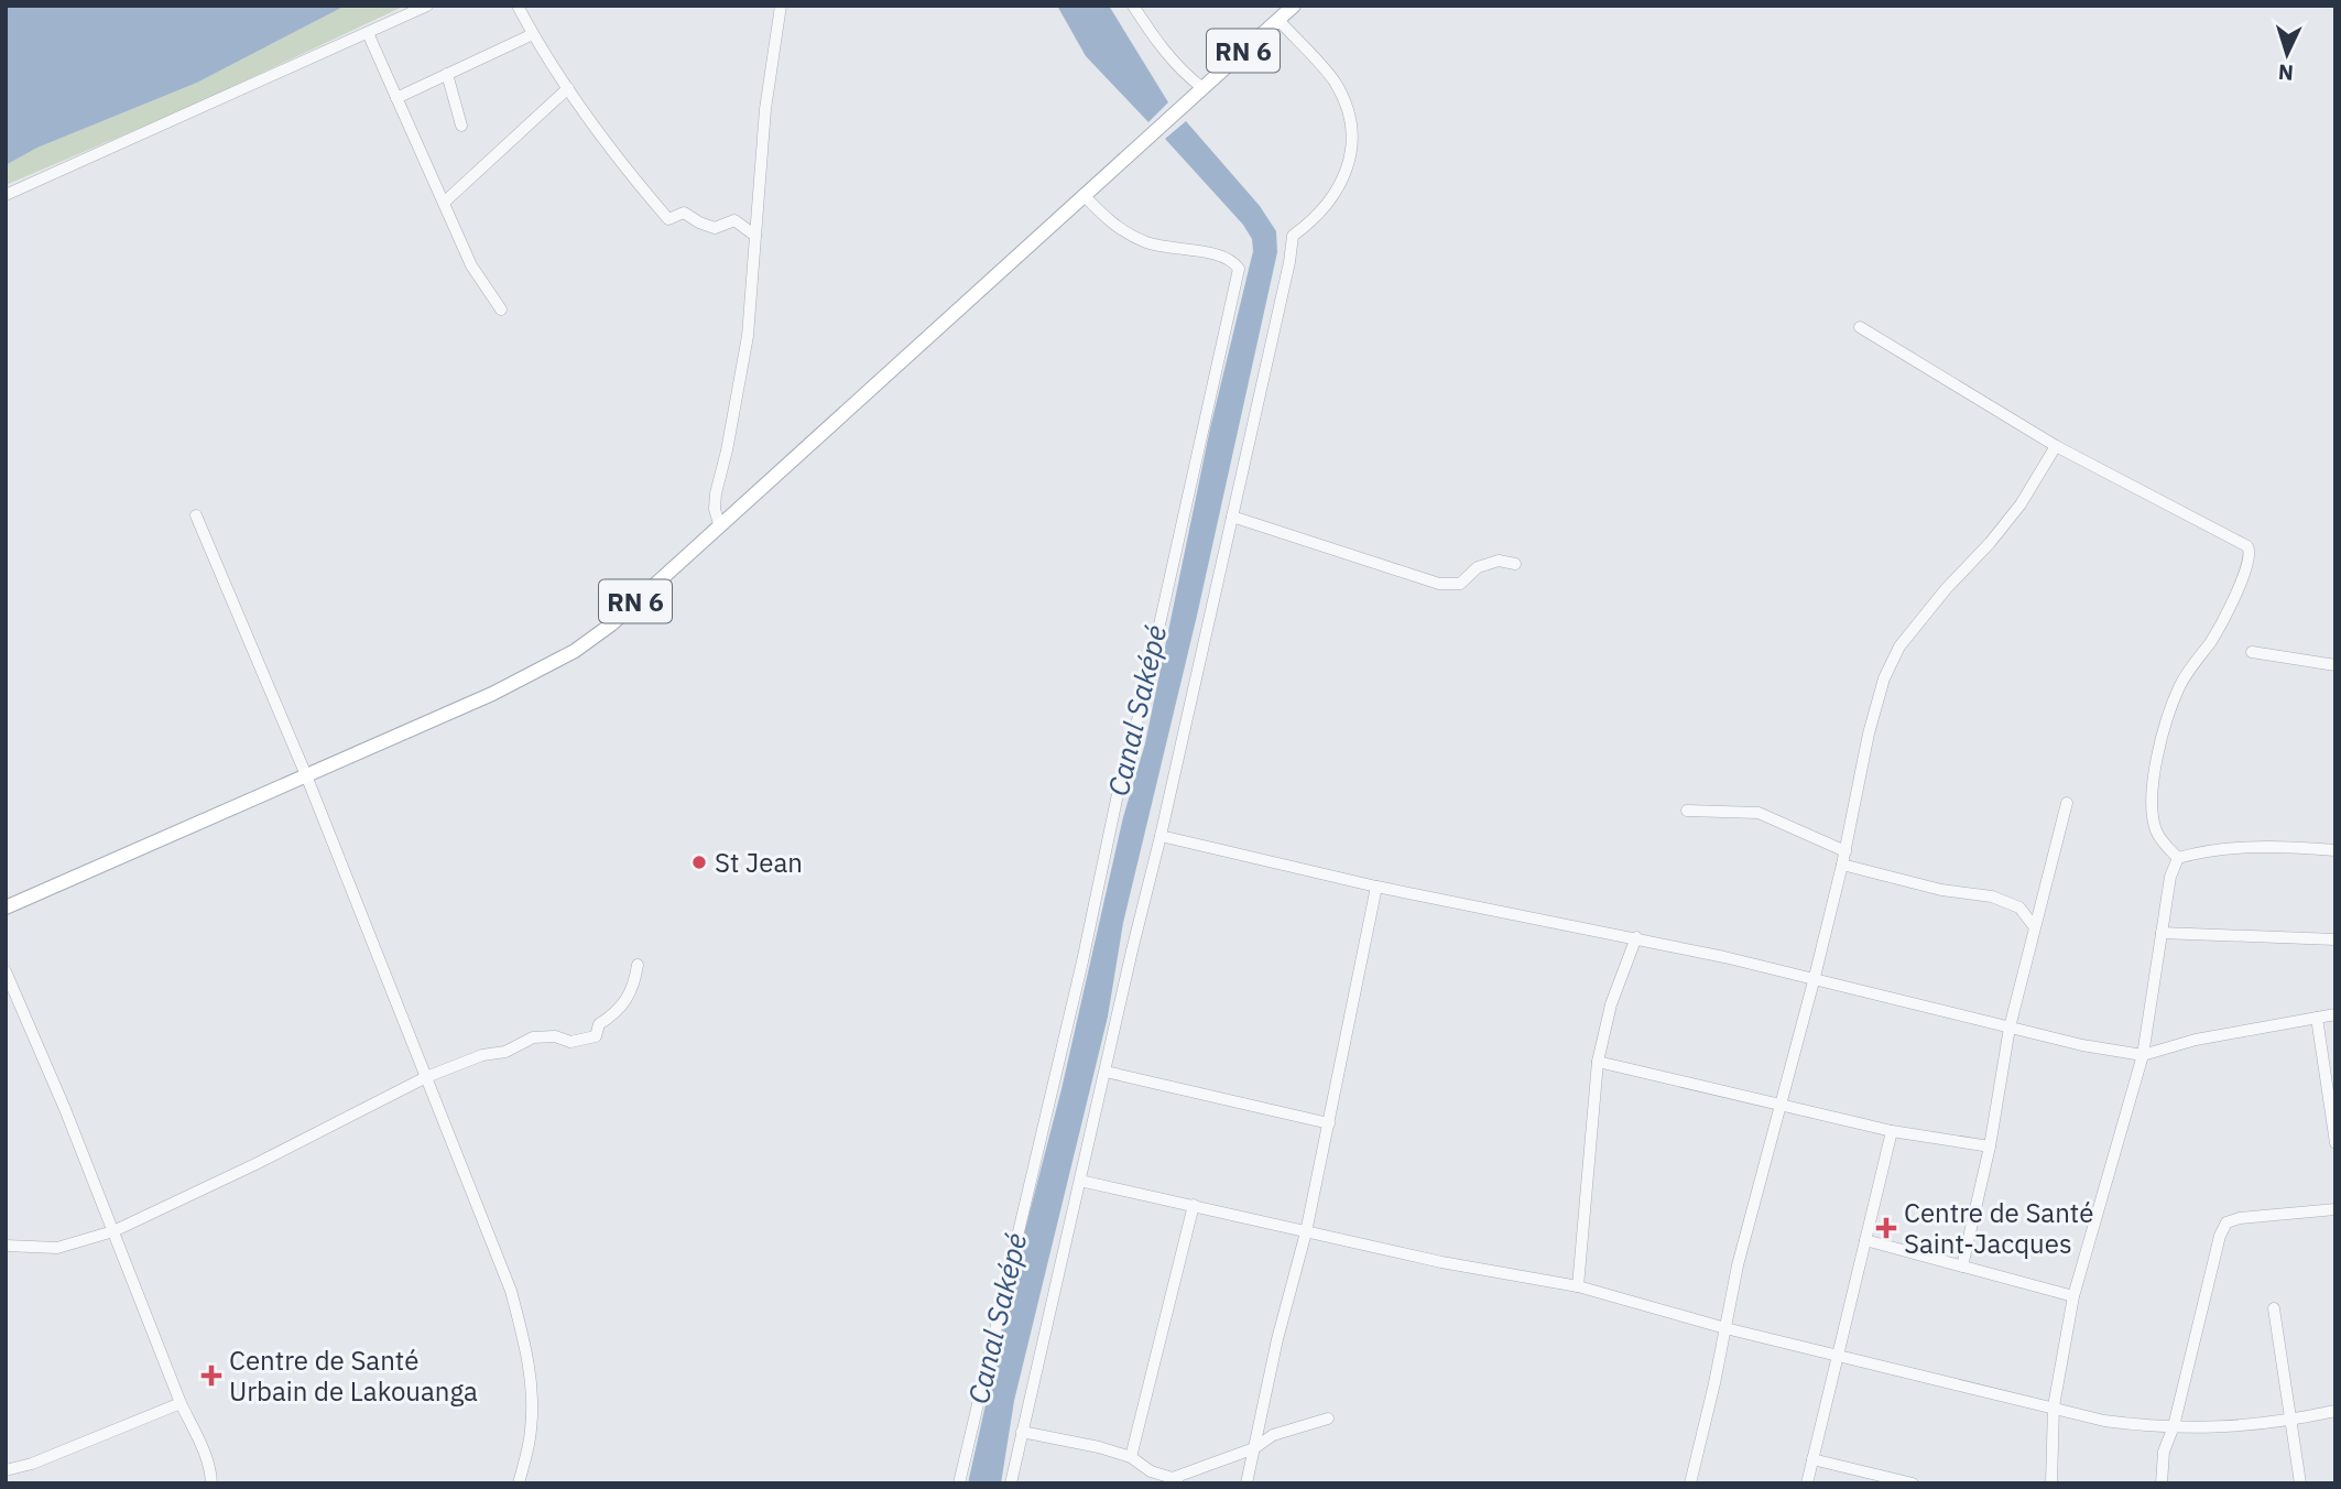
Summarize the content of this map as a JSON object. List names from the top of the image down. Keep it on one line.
{"streets":{"main road":["RN 6"]},"water":["Canal Saképé"],"places":{"other":["St Jean"],"health":["Centre de Santé Saint-Jacques","Centre de Santé Urbain de Lakouanga"]},"north":"bottom"}
